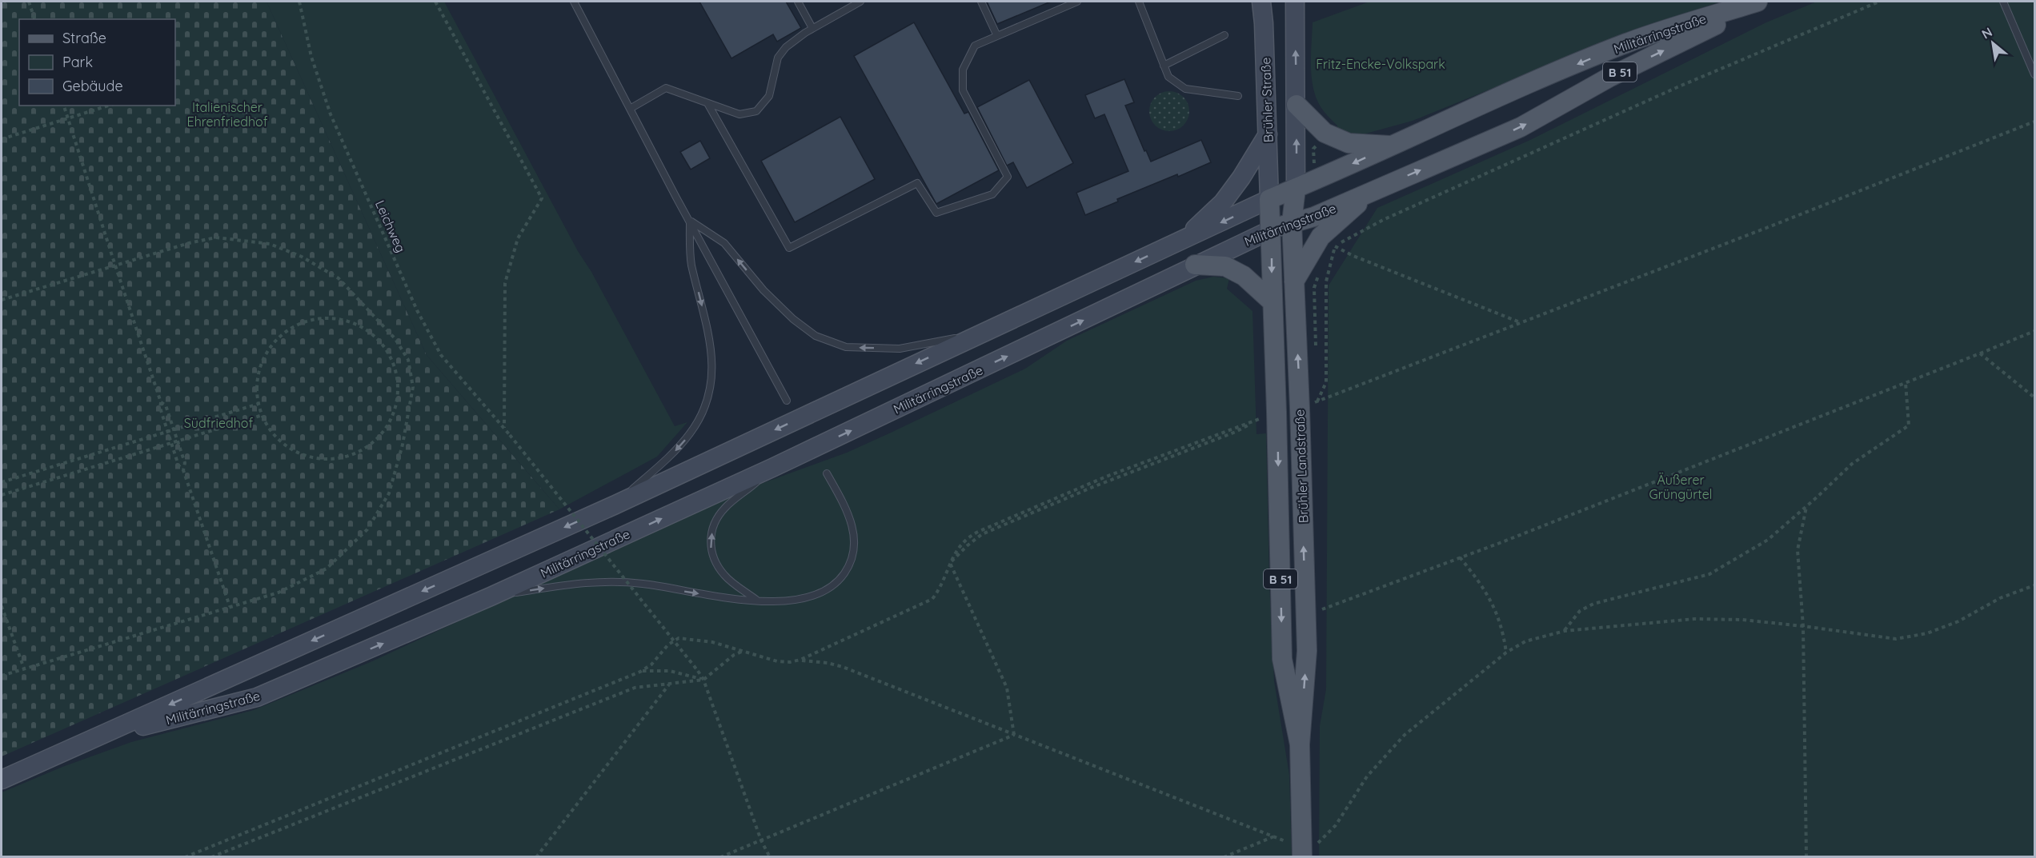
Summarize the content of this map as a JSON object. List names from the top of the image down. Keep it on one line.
{"streets":{"main road":["Militärringstraße","B 51","Brühler Straße","Brühler Landstraße"],"path":["Leichweg"]},"crossings":[["Militärringstraße","B 51"],["Militärringstraße","Brühler Straße"],["Militärringstraße","Brühler Landstraße"],["B 51","Brühler Landstraße"],["Brühler Straße","Brühler Landstraße"]],"parks":["Fritz-Encke-Volkspark","Italienischer Ehrenfriedhof","Südfriedhof","Äußerer Grüngürtel"],"legend":["Straße","Park","Gebäude"],"north":"top left"}
